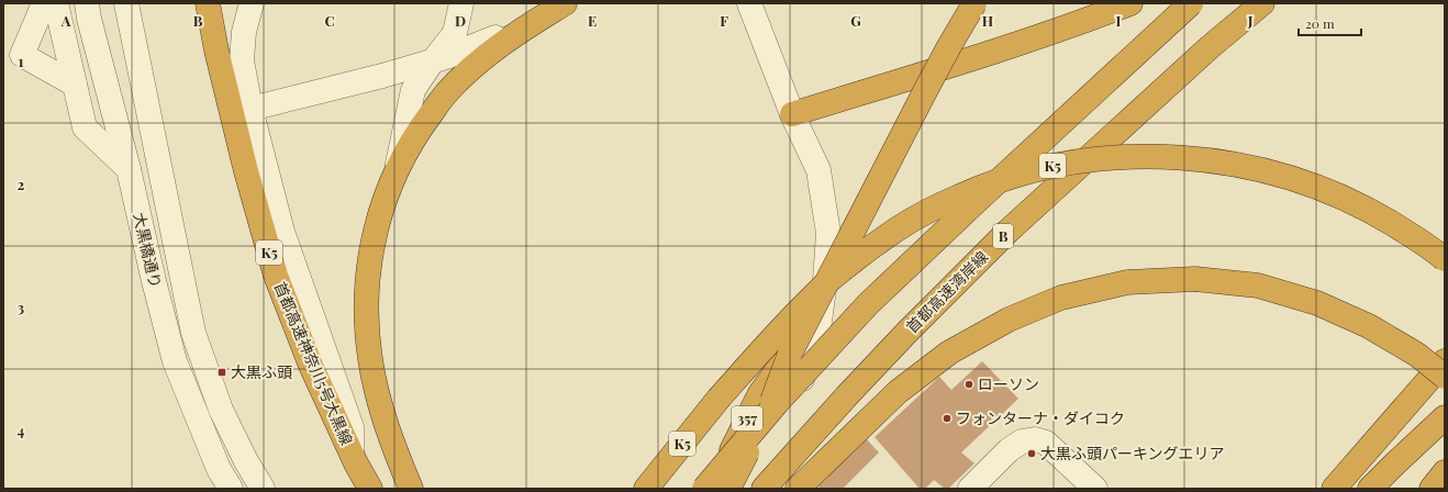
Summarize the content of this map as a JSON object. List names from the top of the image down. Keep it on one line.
{"streets":{"highway":["K5","B","首都高速湾岸線","首都高速神奈川5号大黒線","357"],"street":["大黒橋通り"]},"places":{"transit":["大黒ふ頭"],"other":["ローソン","フォンターナ・ダイコク","大黒ふ頭パーキングエリア"]},"scale_bar":"20 m","grid":{"columns":["A","B","C","D","E","F","G","H","I","J"],"rows":["1","2","3","4"]}}
